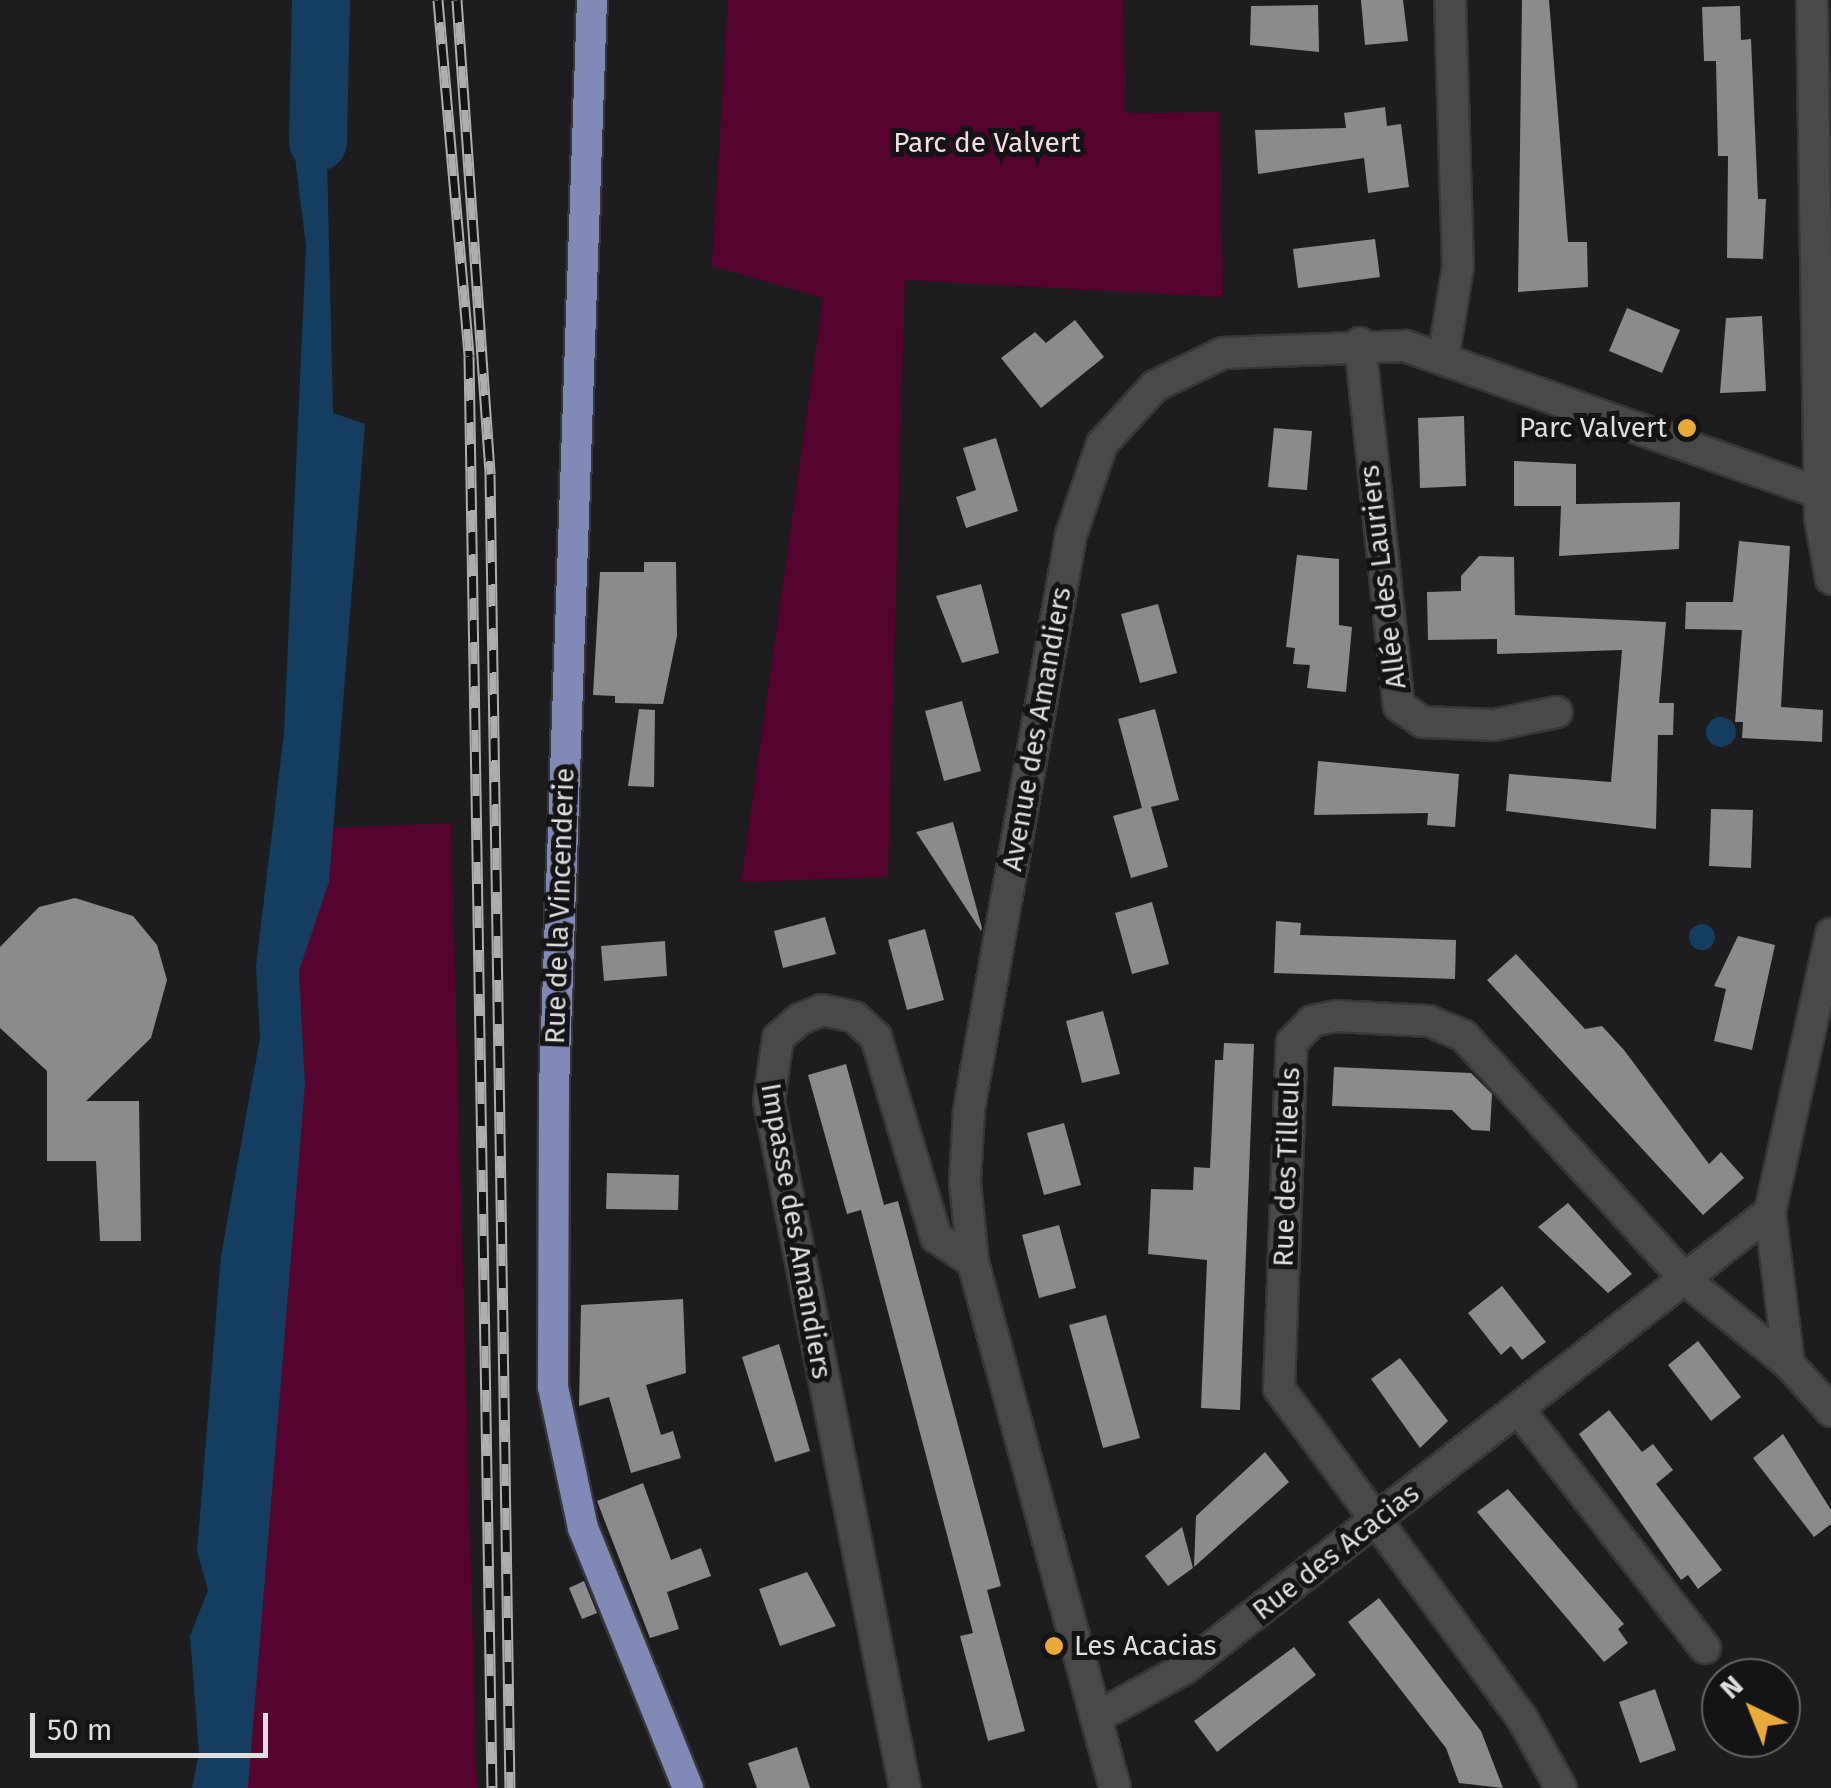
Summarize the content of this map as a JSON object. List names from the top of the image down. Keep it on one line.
{"streets":{"main road":["Rue de la Vincenderie"],"street":["Allée des Lauriers","Avenue des Amandiers","Rue des Tilleuls","Impasse des Amandiers","Rue des Acacias"]},"crossings":[["Allée des Lauriers","Avenue des Amandiers"],["Avenue des Amandiers","Impasse des Amandiers"],["Avenue des Amandiers","Rue des Acacias"],["Rue des Tilleuls","Rue des Acacias"]],"parks":["Parc de Valvert"],"places":["Parc Valvert","Les Acacias"],"scale_bar":"50 m","north":"top left"}
